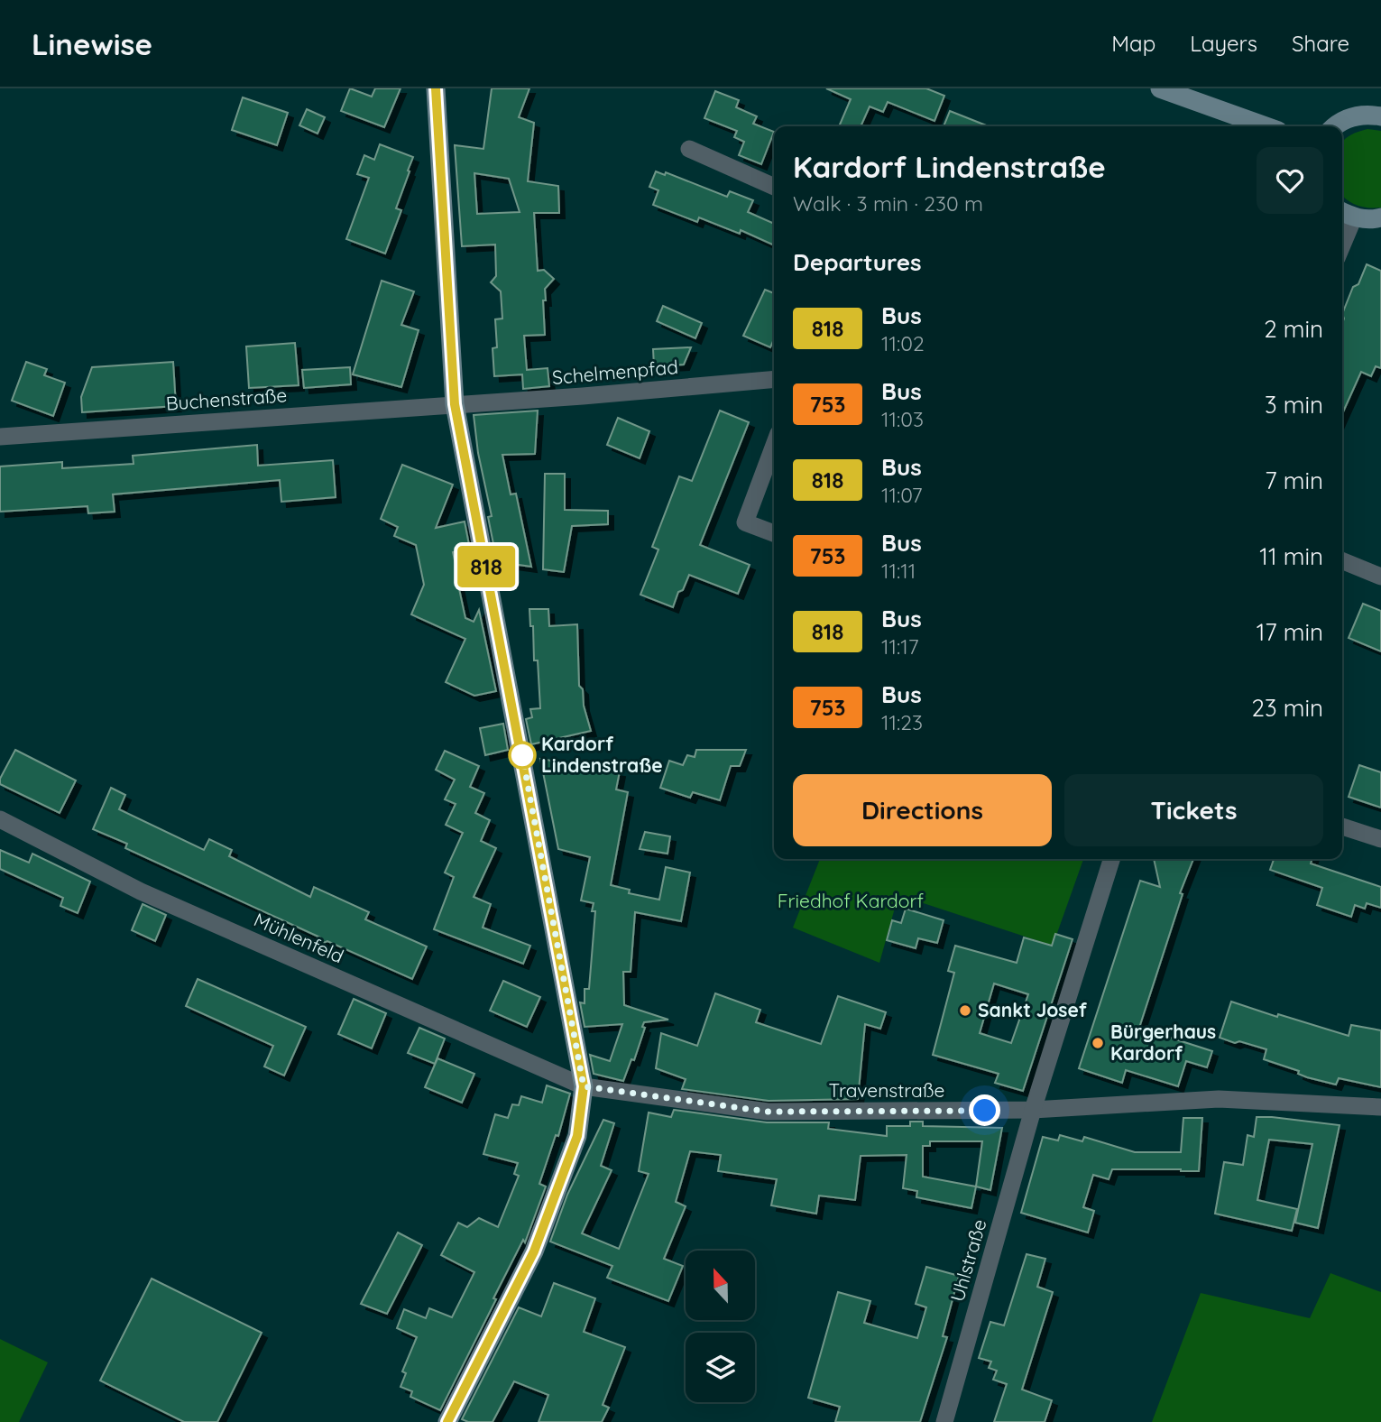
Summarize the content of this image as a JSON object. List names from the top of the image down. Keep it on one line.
{"streets":{"street":["Schelmenpfad","Buchenstraße","Mühlenfeld","Travenstraße","Uhlstraße"]},"crossings":[["Schelmenpfad","Buchenstraße"],["Mühlenfeld","Travenstraße"],["Travenstraße","Uhlstraße"]],"parks":["Friedhof Kardorf"],"places":["Kardorf Lindenstraße","Sankt Josef","Bürgerhaus Kardorf"],"lines":["bus line 818"],"north":"top","page":{"header":"Linewise","nav":["Map","Layers","Share"],"on_map":"818","heading":[["Kardorf Lindenstraße","Walk · 3 min · 230 m"],"Departures"],"list":[{"mark":"818","name":"Bus","note":"11:02","value":"2 min"},{"mark":"753","name":"Bus","note":"11:03","value":"3 min"},{"mark":"818","name":"Bus","note":"11:07","value":"7 min"},{"mark":"753","name":"Bus","note":"11:11","value":"11 min"},{"mark":"818","name":"Bus","note":"11:17","value":"17 min"},{"mark":"753","name":"Bus","note":"11:23","value":"23 min"}],"buttons":["Directions","Tickets"]}}
